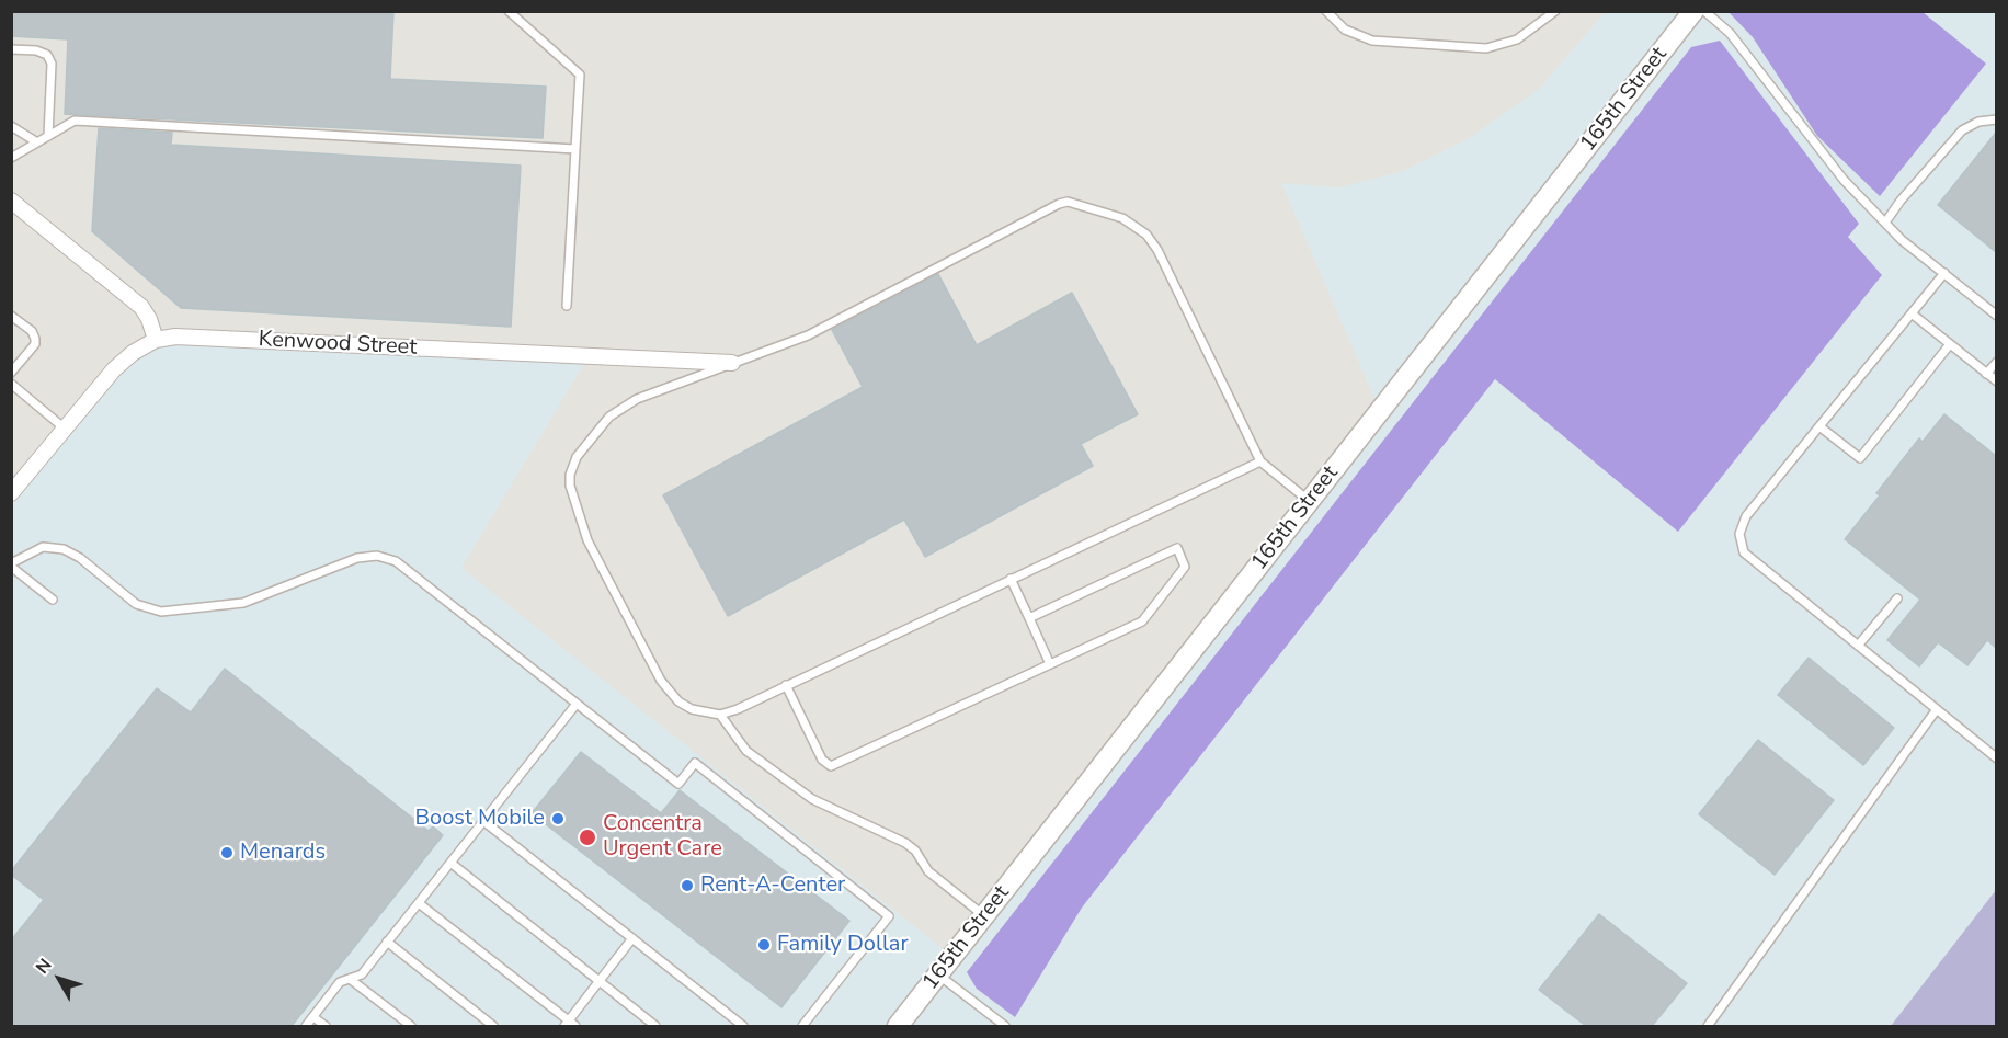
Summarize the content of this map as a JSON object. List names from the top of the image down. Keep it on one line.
{"streets":{"main road":["165th Street"],"street":["Kenwood Street"]},"places":["Boost Mobile","Concentra Urgent Care","Menards","Rent-A-Center","Family Dollar"],"north":"top left"}
